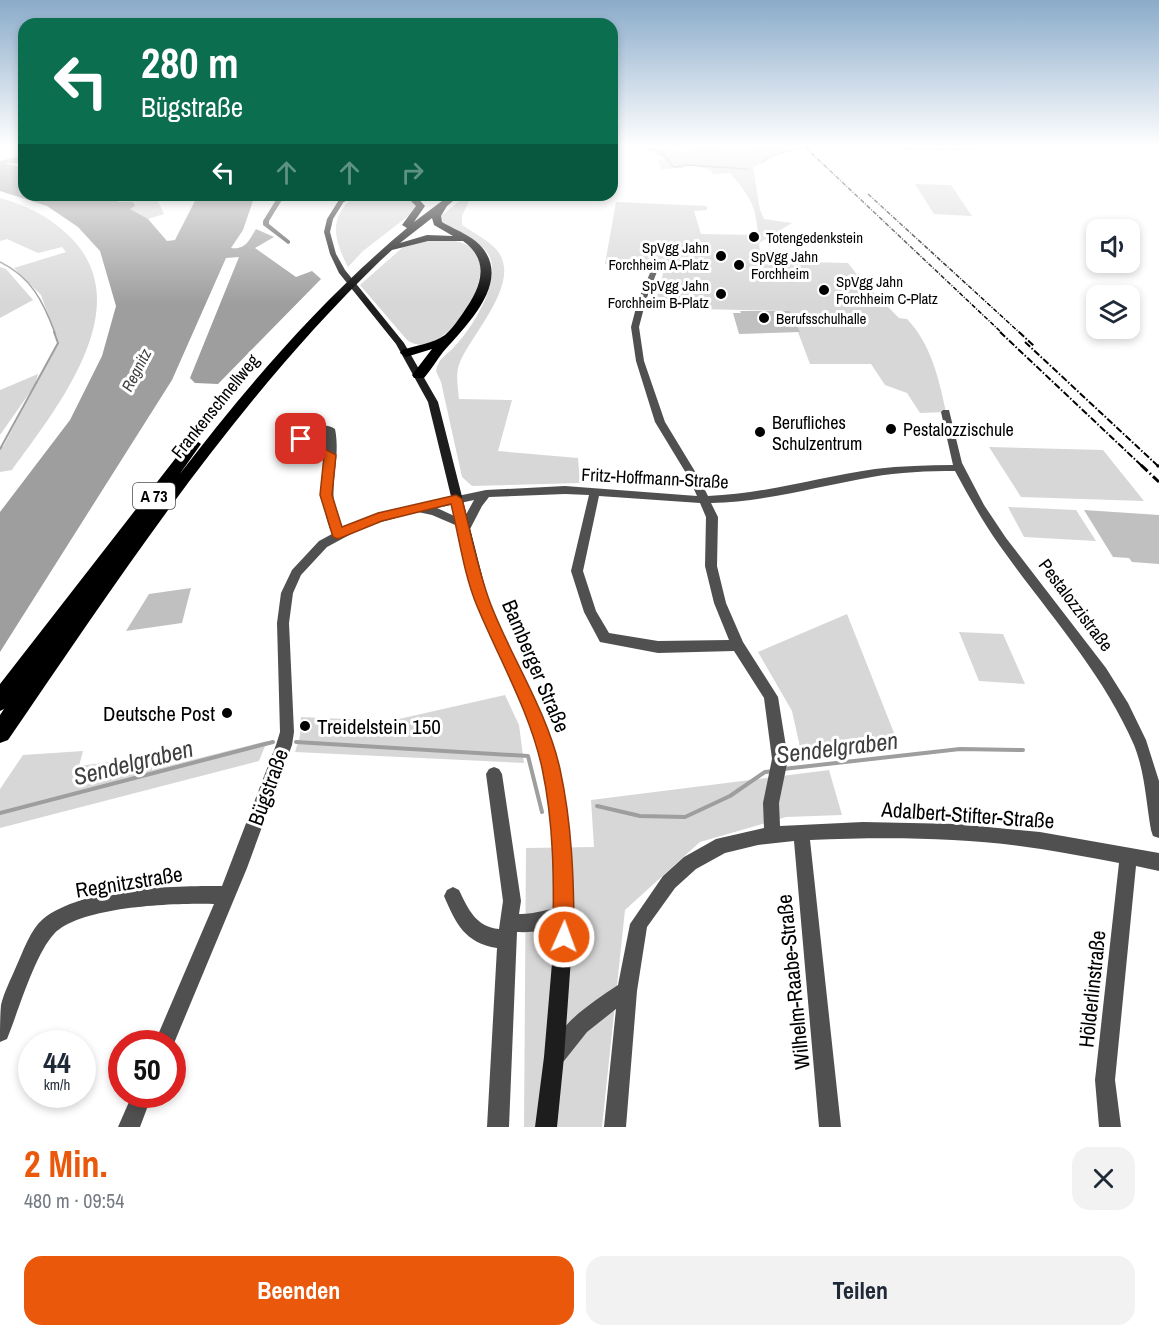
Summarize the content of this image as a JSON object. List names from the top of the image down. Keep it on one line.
{"streets":{"highway":["Frankenschnellweg","A 73"],"main road":["Bamberger Straße"],"street":["Fritz-Hoffmann-Straße","Pestalozzistraße","Bügstraße","Adalbert-Stifter-Straße","Regnitzstraße","Wilhelm-Raabe-Straße","Hölderlinstraße"]},"crossings":[["Fritz-Hoffmann-Straße","Pestalozzistraße"],["Fritz-Hoffmann-Straße","Bamberger Straße"],["Fritz-Hoffmann-Straße","Bügstraße"],["Bamberger Straße","Bügstraße"],["Bügstraße","Regnitzstraße"],["Adalbert-Stifter-Straße","Wilhelm-Raabe-Straße"],["Adalbert-Stifter-Straße","Hölderlinstraße"]],"water":["Regnitz","Sendelgraben"],"places":["Totengedenkstein","SpVgg Jahn Forchheim A-Platz","SpVgg Jahn Forchheim","SpVgg Jahn Forchheim C-Platz","SpVgg Jahn Forchheim B-Platz","Berufsschulhalle","Pestalozzischule","Berufliches Schulzentrum","Deutsche Post","Treidelstein 150"],"page":{"turn":["280 m","Bügstraße"],"speed":"44 km/h","limit":"50","heading":["2 Min.","480 m · 09:54"],"buttons":["Beenden","Teilen"]}}
